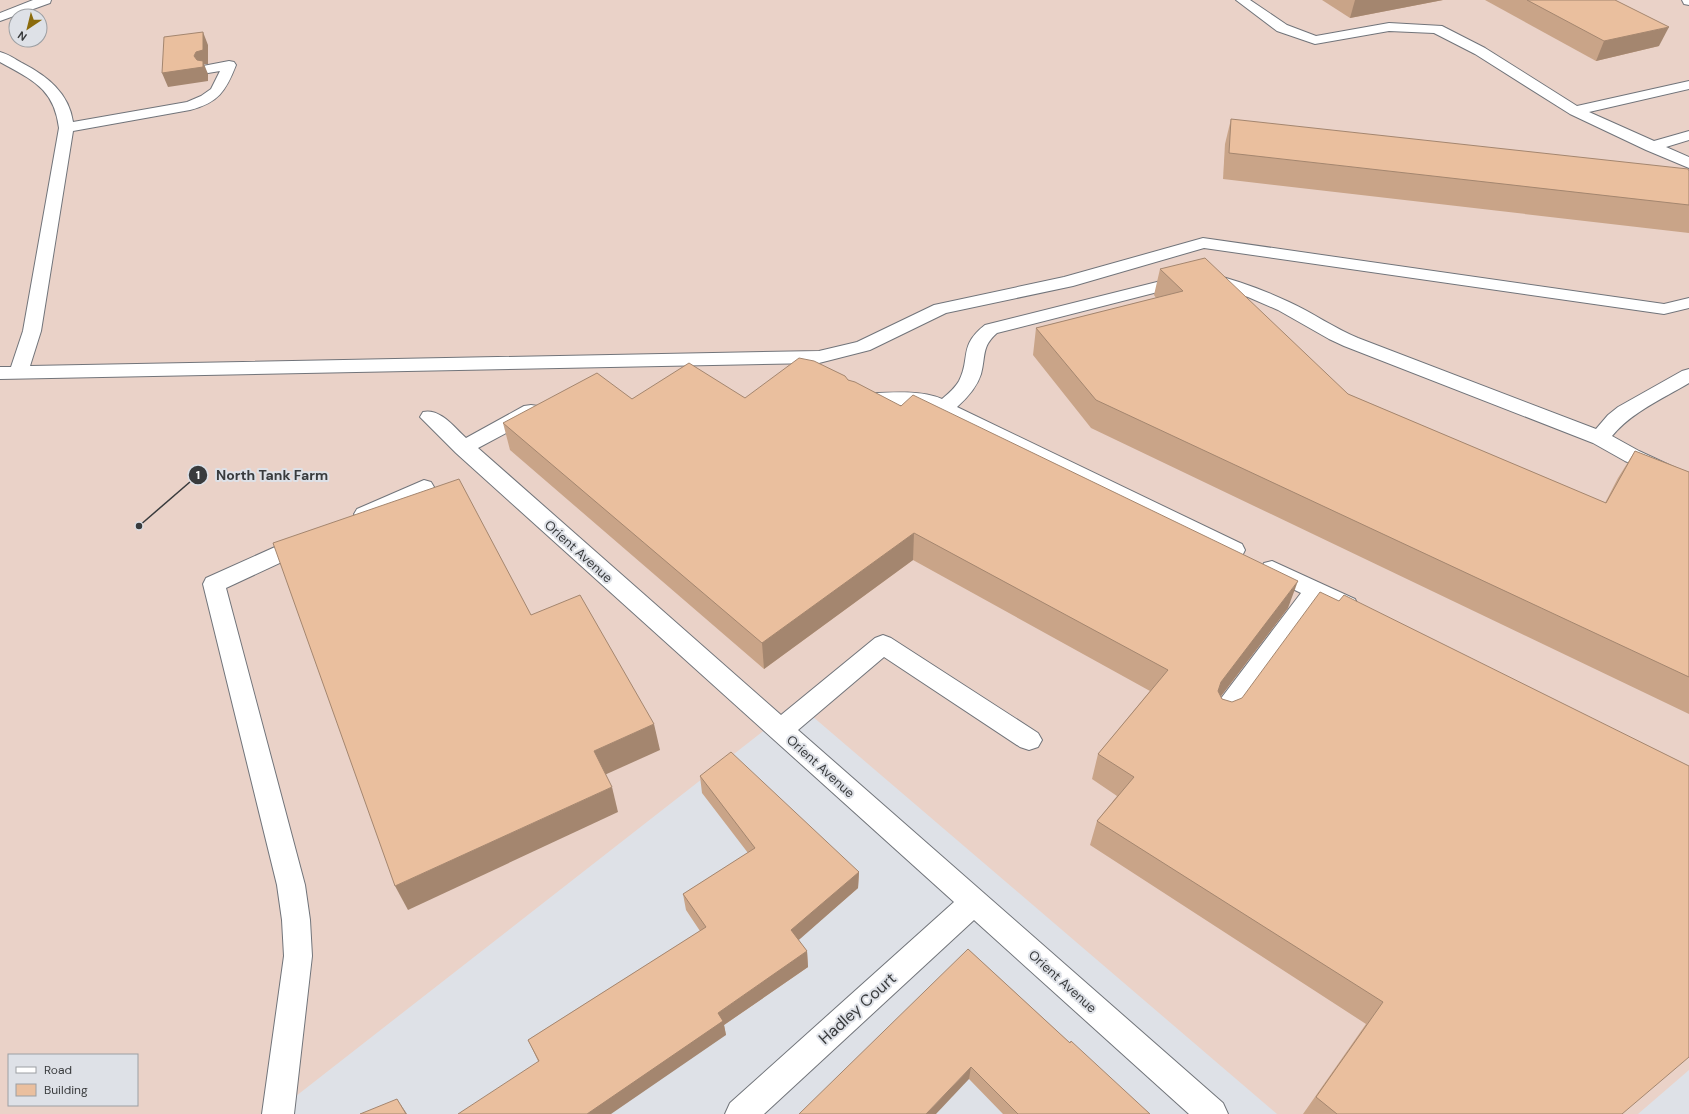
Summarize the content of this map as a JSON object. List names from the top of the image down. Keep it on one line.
{"streets":{"street":["Orient Avenue","Hadley Court"]},"crossings":[["Orient Avenue","Hadley Court"]],"places":["North Tank Farm"],"legend":["Road","Building"],"north":"bottom left"}
